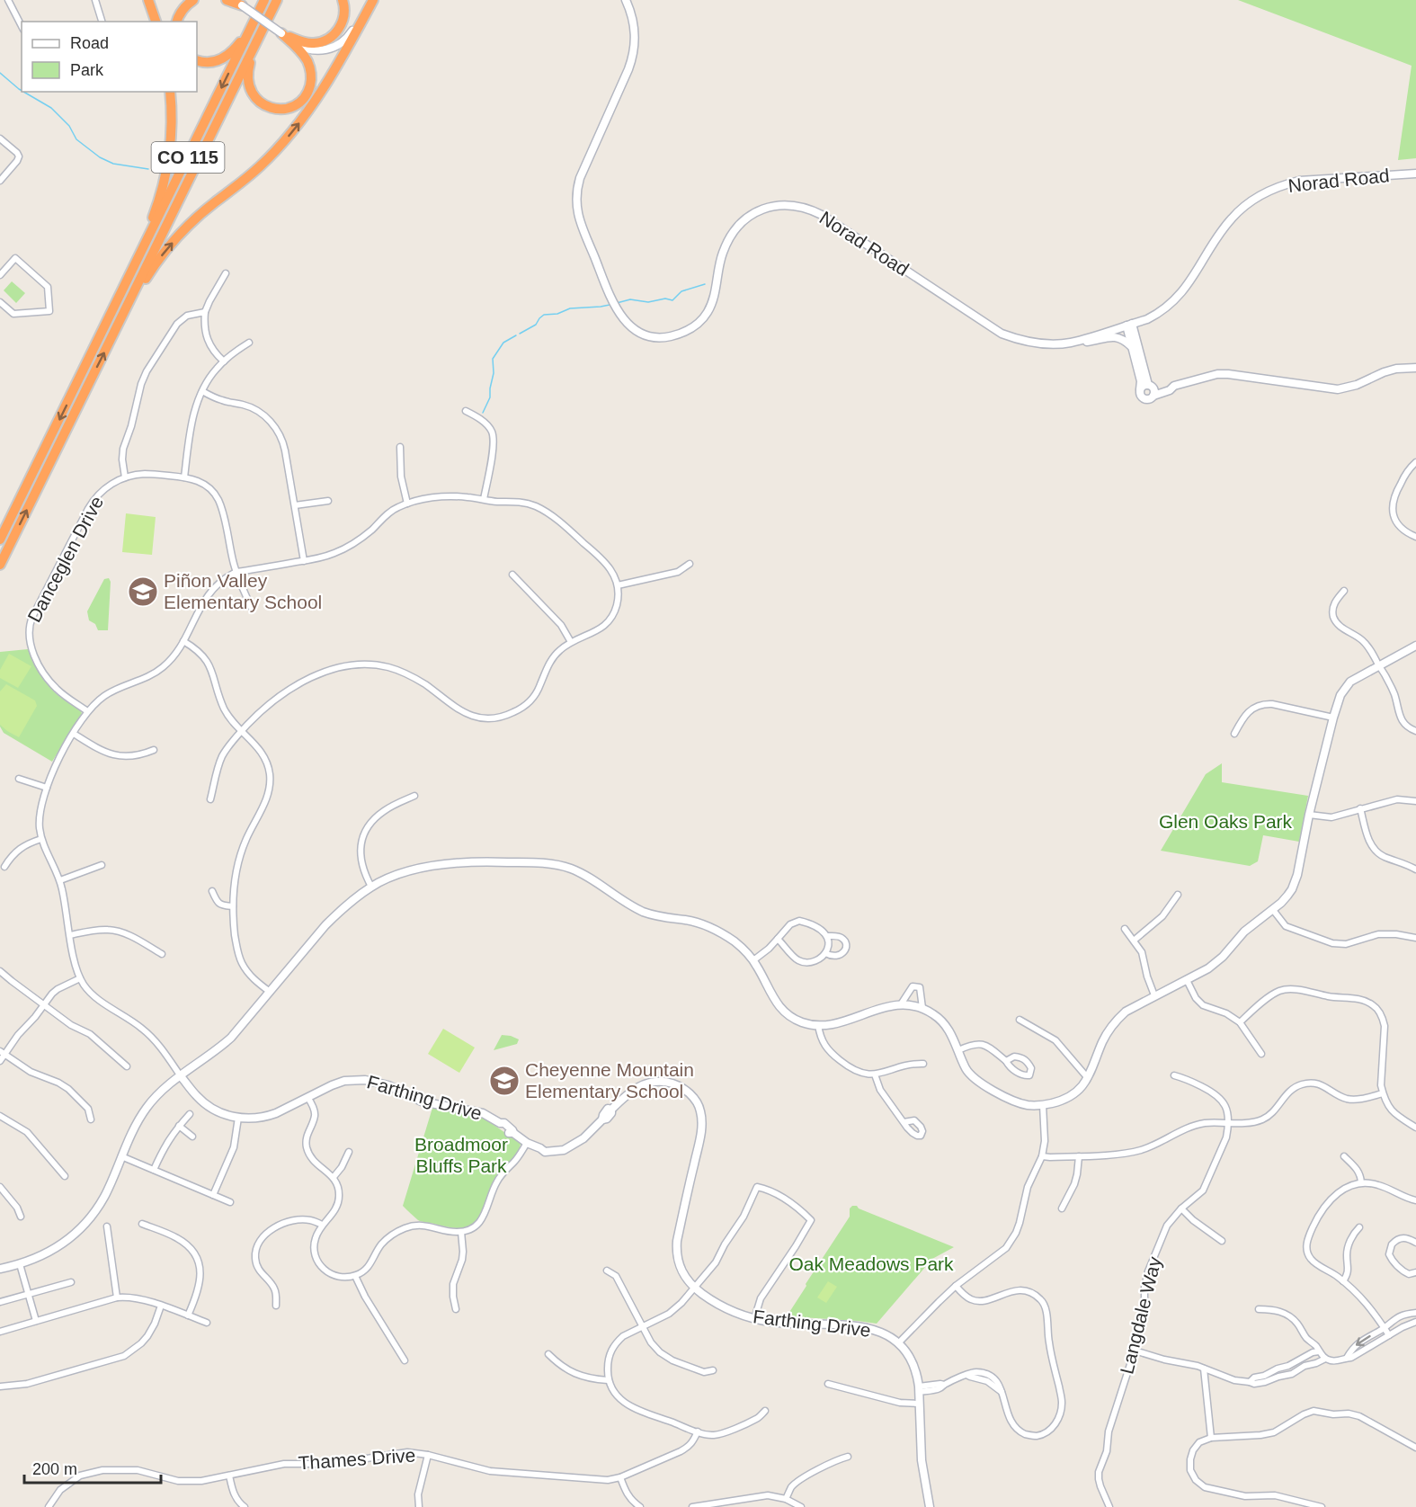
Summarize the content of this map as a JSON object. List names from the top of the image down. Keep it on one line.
{"streets":{"highway":["CO 115"],"street":["Norad Road","Danceglen Drive","Farthing Drive","Langdale Way","Thames Drive"]},"crossings":[["Danceglen Drive","Farthing Drive"]],"parks":["Glen Oaks Park","Broadmoor Bluffs Park","Oak Meadows Park"],"places":{"school or university":["Piñon Valley Elementary School","Cheyenne Mountain Elementary School"]},"legend":["Road","Park"],"scale_bar":"200 m"}
